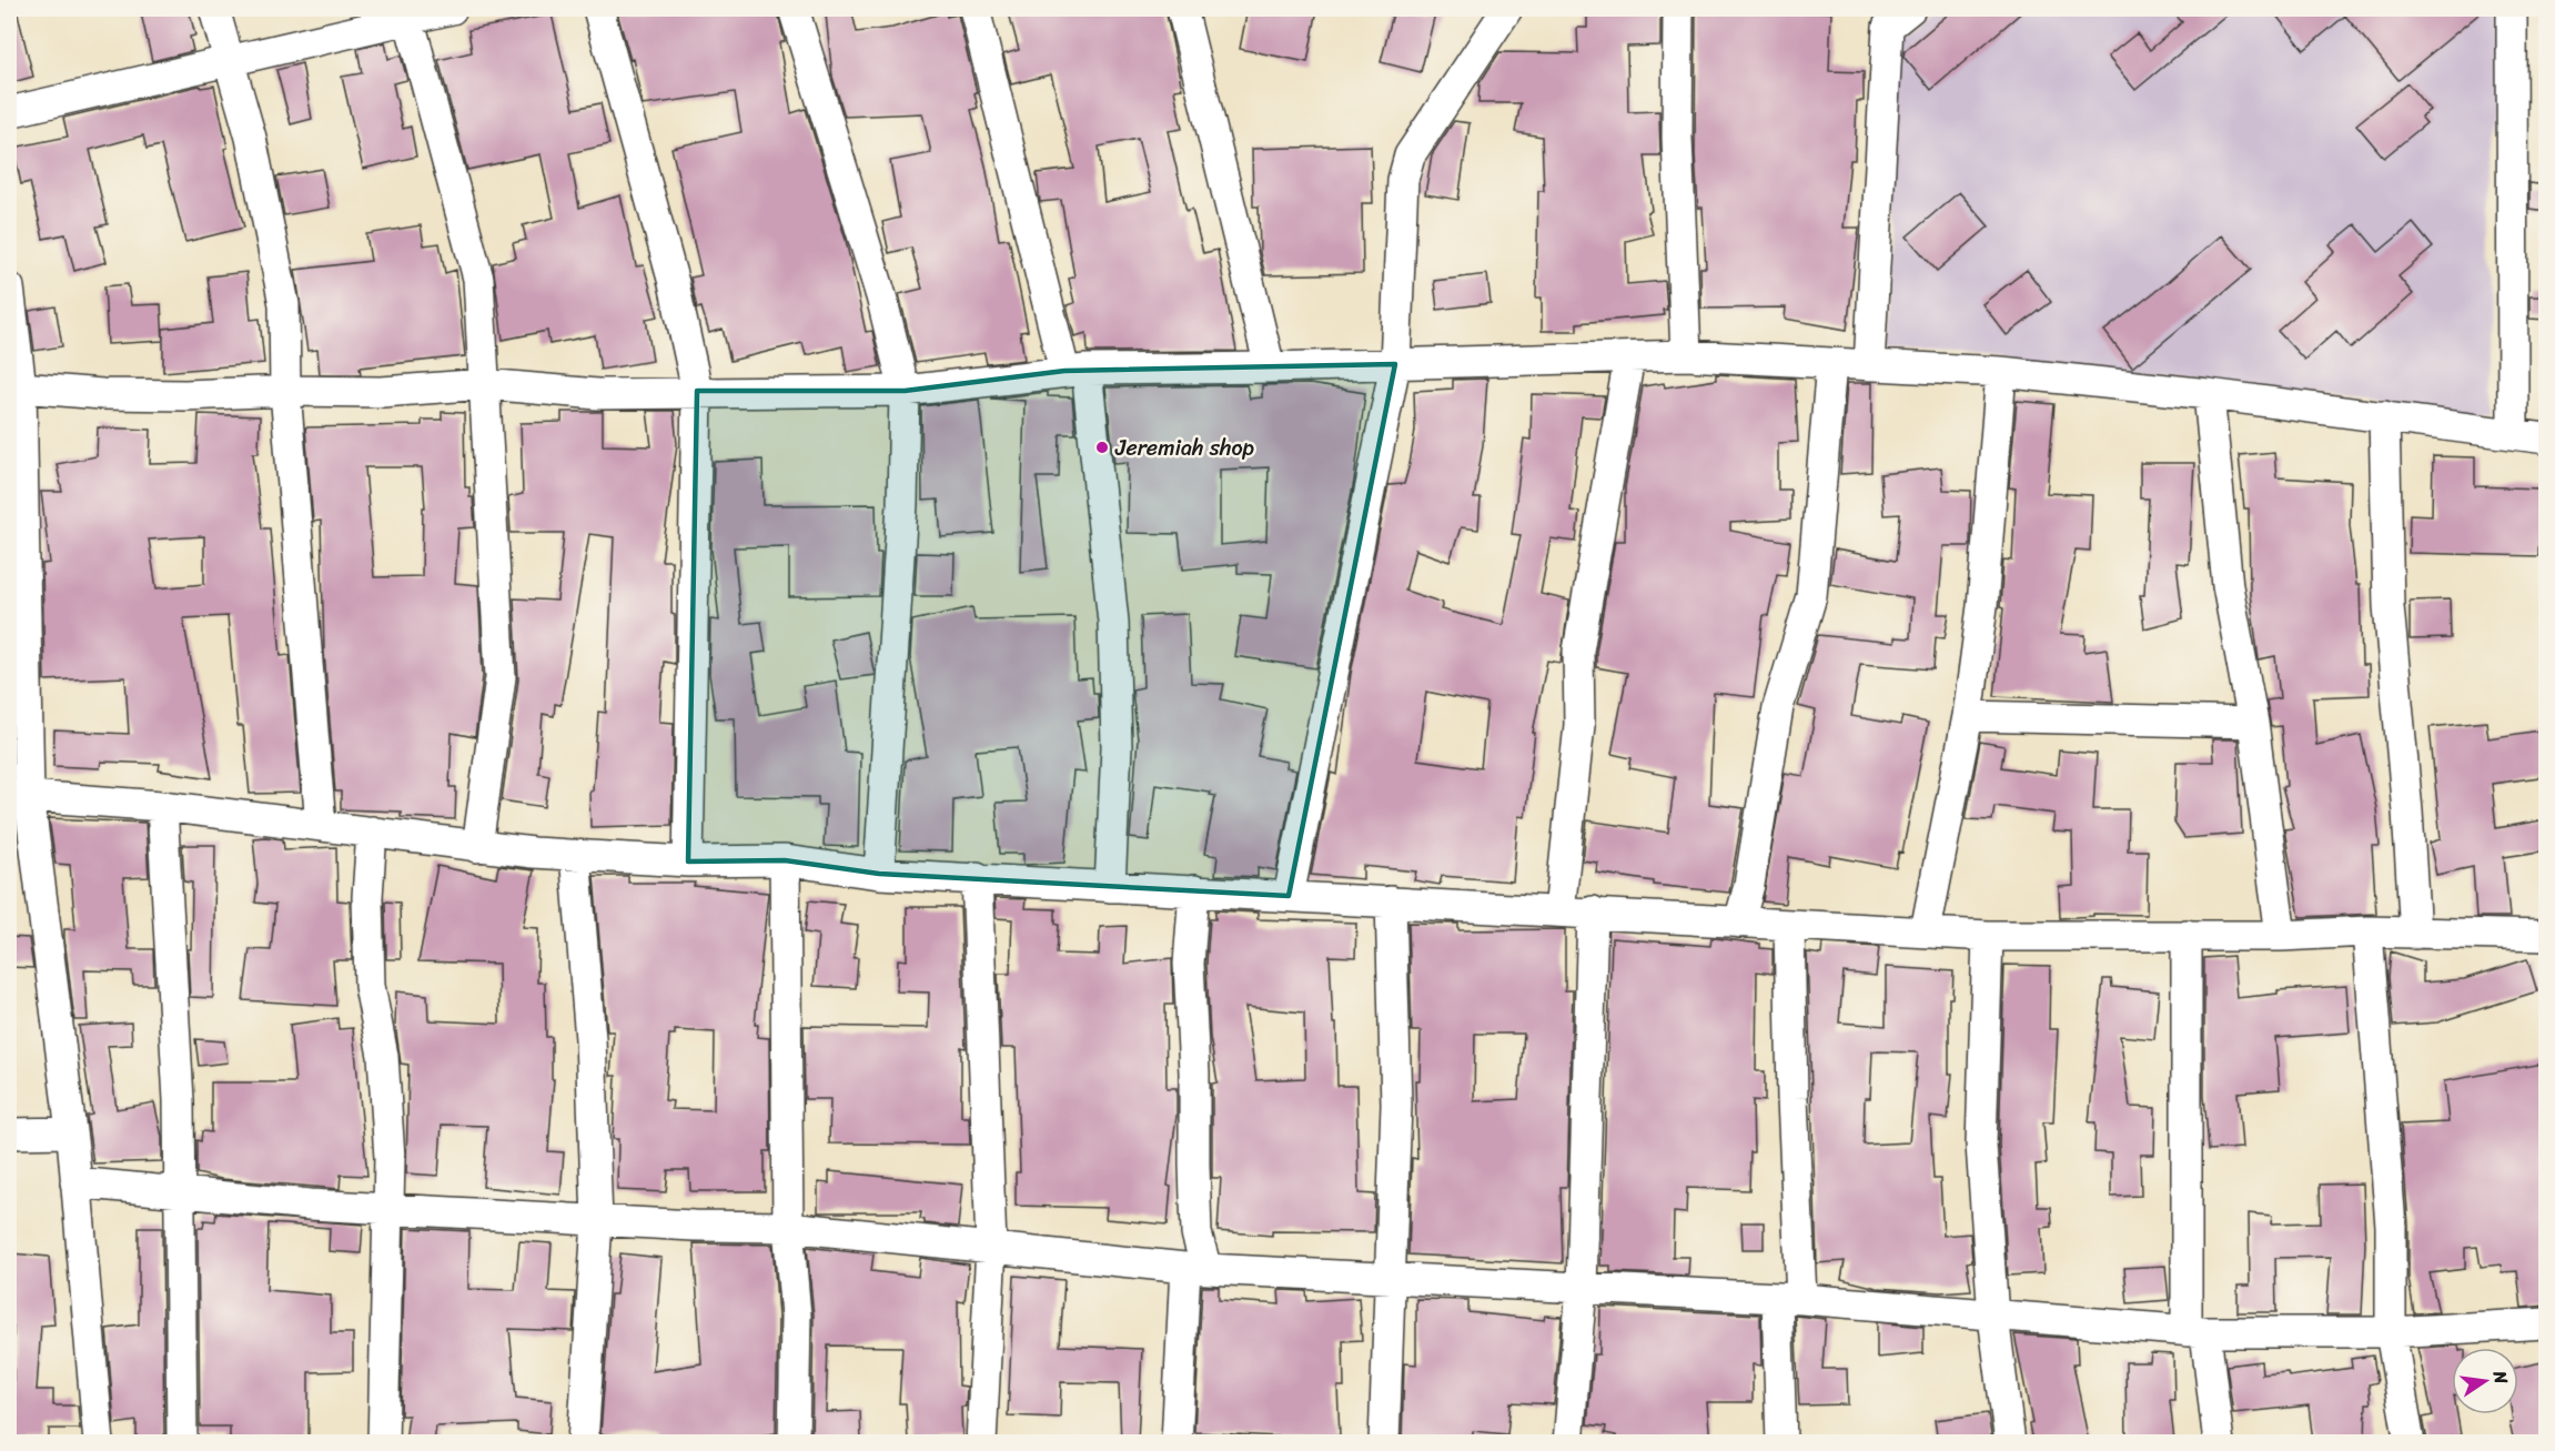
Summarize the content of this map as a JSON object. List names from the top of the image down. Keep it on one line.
{"places":["Jeremiah shop"],"north":"right"}
